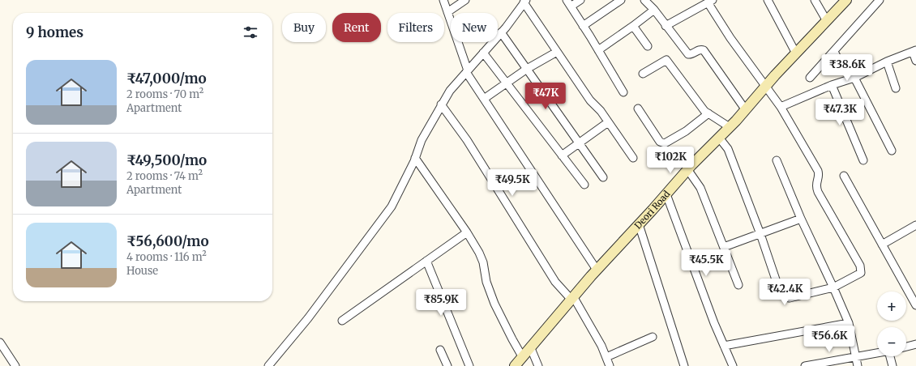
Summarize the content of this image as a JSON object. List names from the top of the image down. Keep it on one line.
{"streets":{"street":["Deori Road"]},"page":{"chip":["Buy","Rent","Filters","New"],"heading":"9 homes","list":[{"name":"₹47,000/mo","note":"2 rooms · 70 m² · Apartment"},{"name":"₹49,500/mo","note":"2 rooms · 74 m² · Apartment"},{"name":"₹56,600/mo","note":"4 rooms · 116 m² · House"}],"price":["₹38.6K","₹47K","₹47.3K","₹102K","₹49.5K","₹45.5K","₹42.4K","₹85.9K","₹56.6K"],"map_buttons":["+","−"]}}
